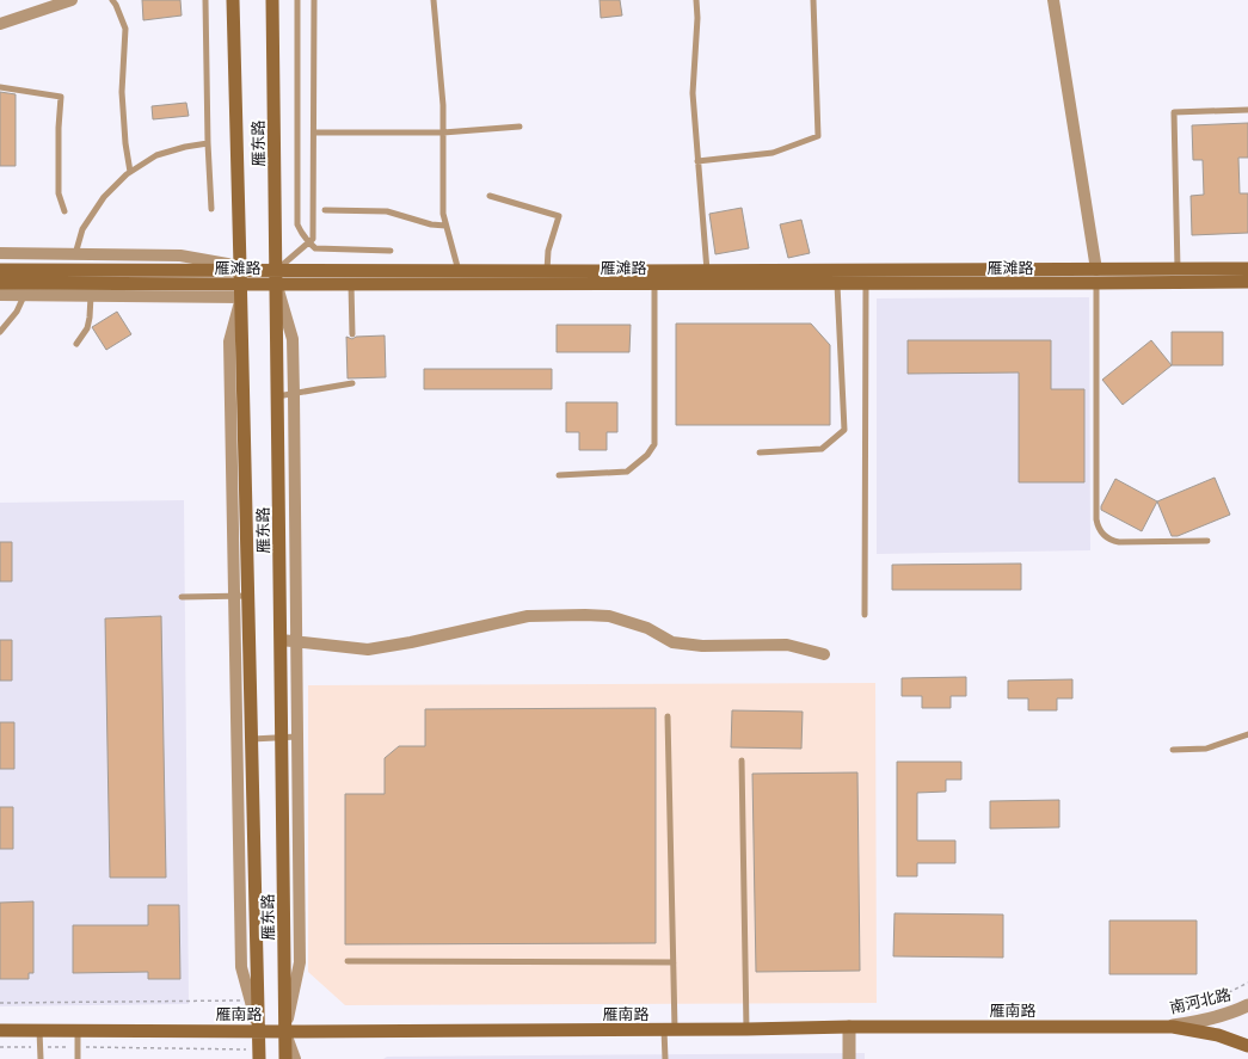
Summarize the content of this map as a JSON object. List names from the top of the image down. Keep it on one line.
{"streets":{"main road":["雁东路","雁滩路","雁南路"],"street":["南河北路"]},"crossings":[["雁东路","雁滩路"],["雁东路","雁南路"],["南河北路","雁南路"]]}
